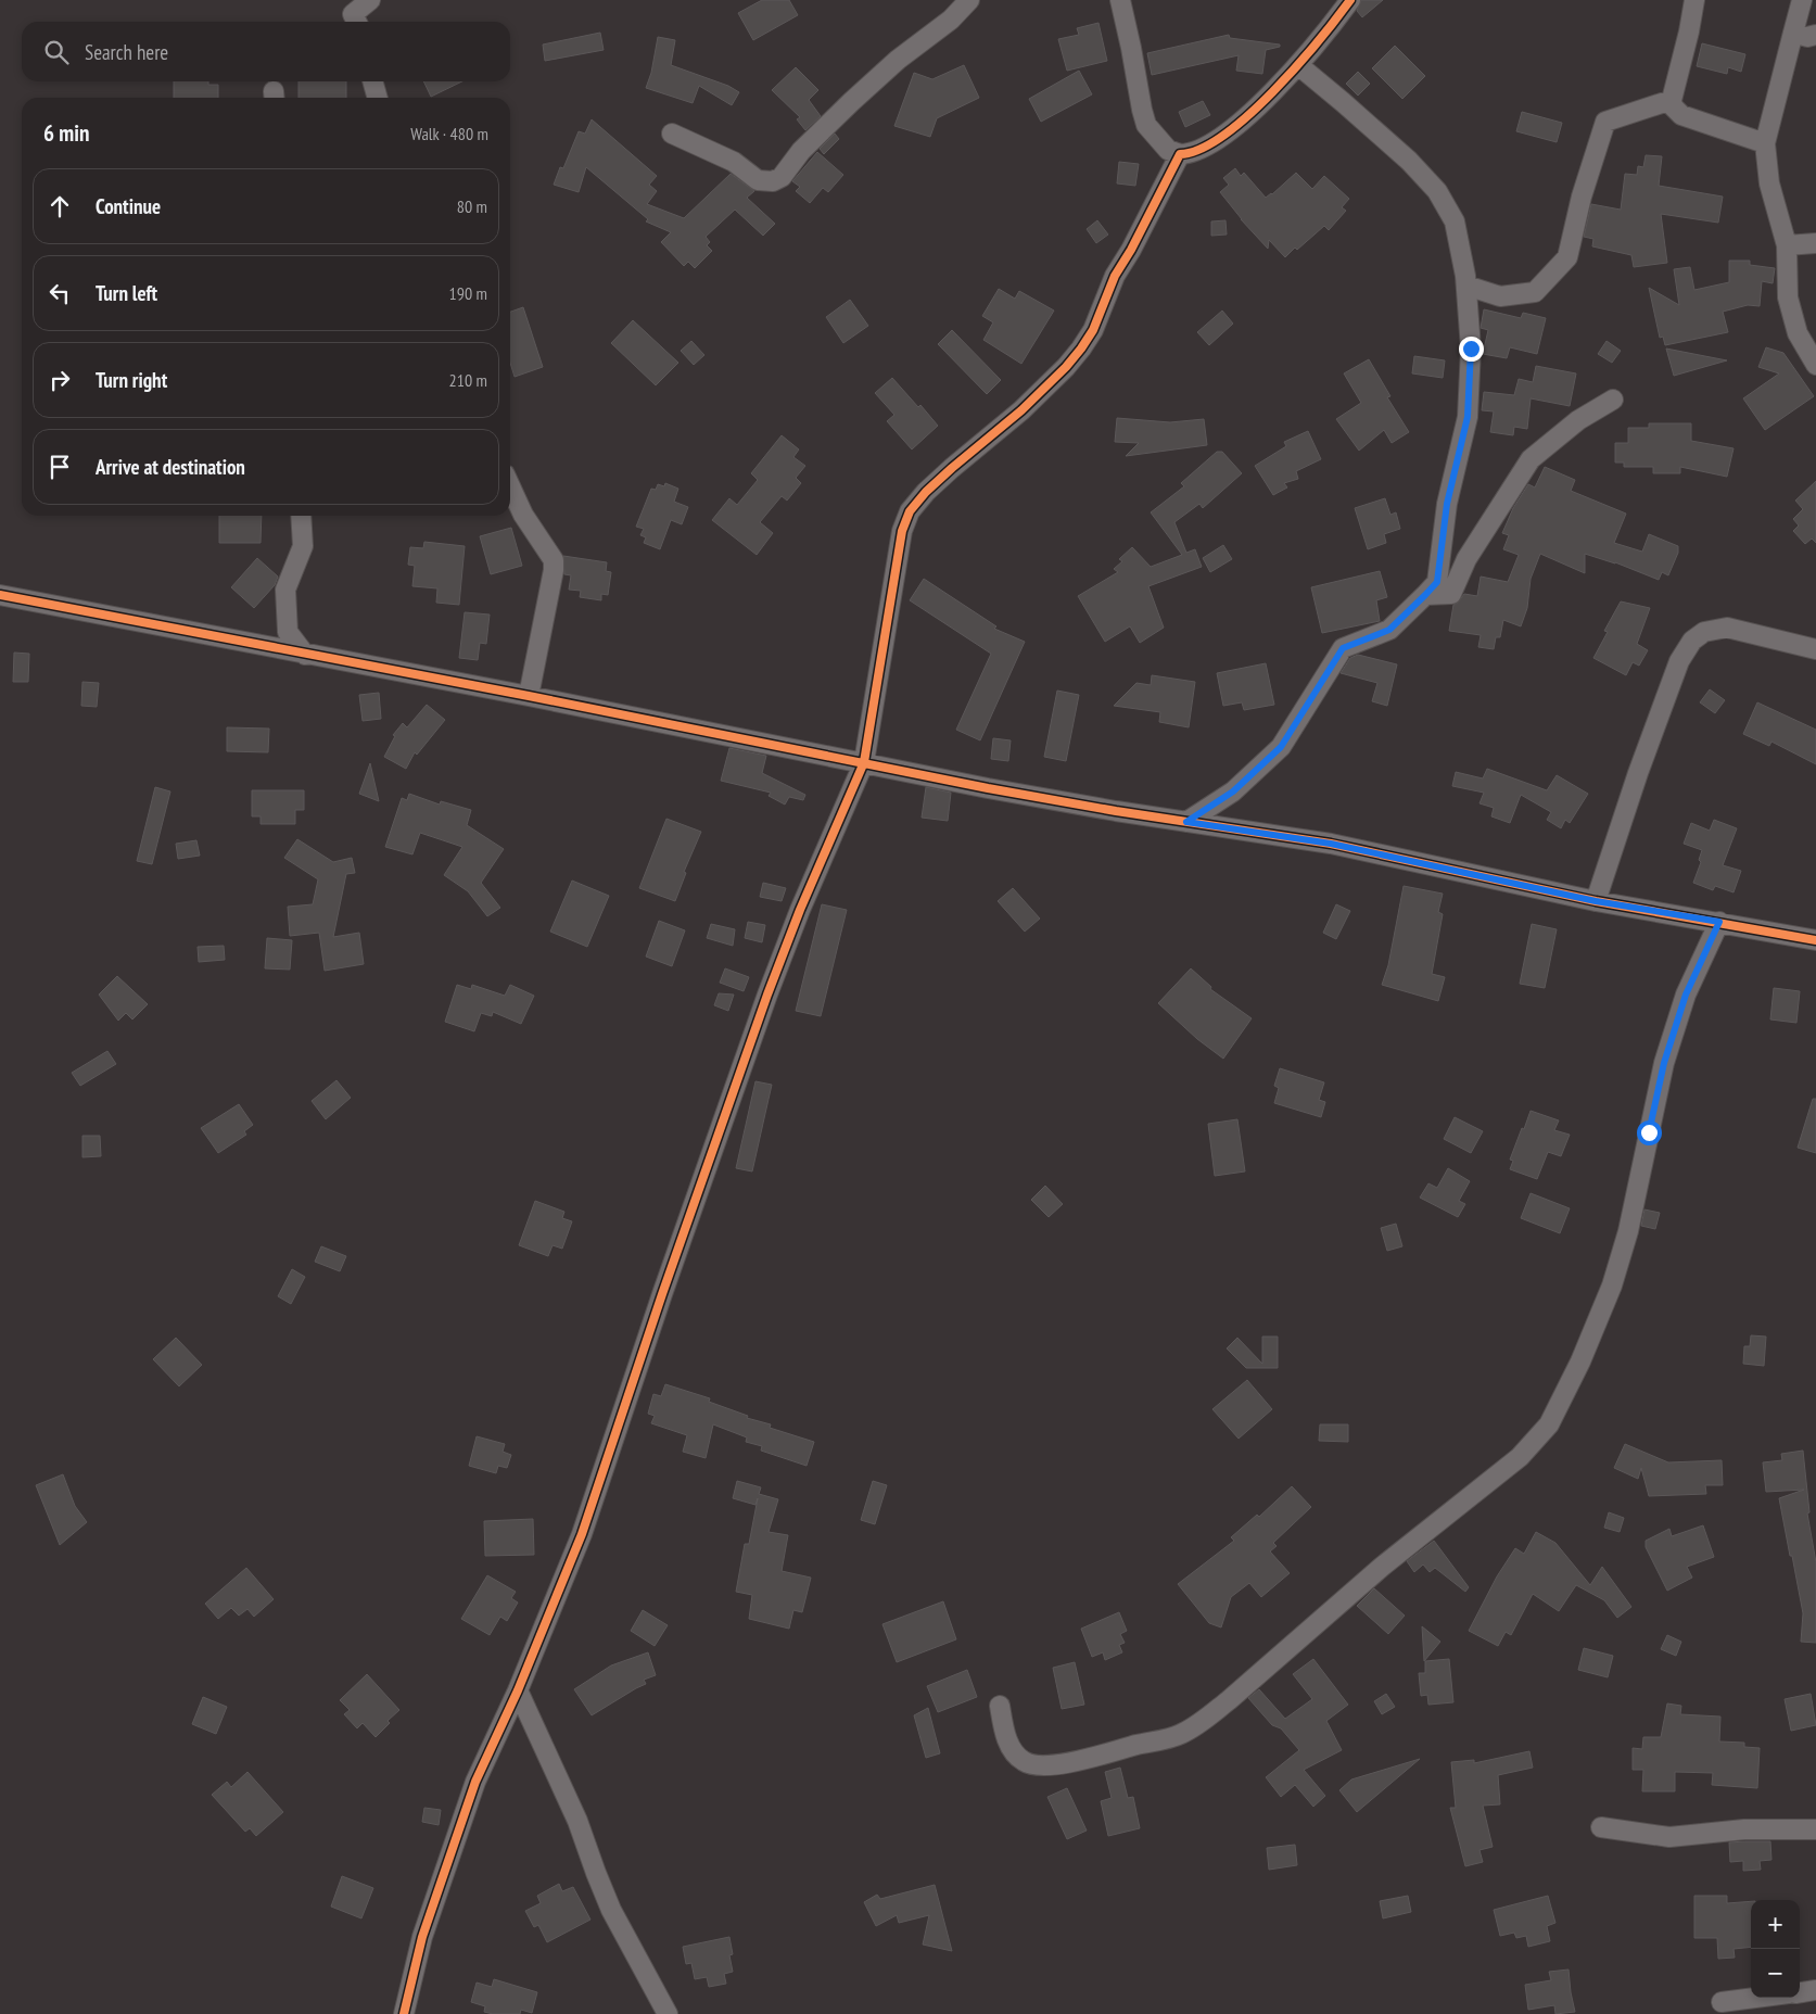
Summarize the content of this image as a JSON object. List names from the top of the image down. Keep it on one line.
{"page":{"search":"Search here","heading":["6 min","Walk · 480 m"],"list":[["Continue","80 m"],["Turn left","190 m"],["Turn right","210 m"],"Arrive at destination"],"map_buttons":["+","−"]}}
